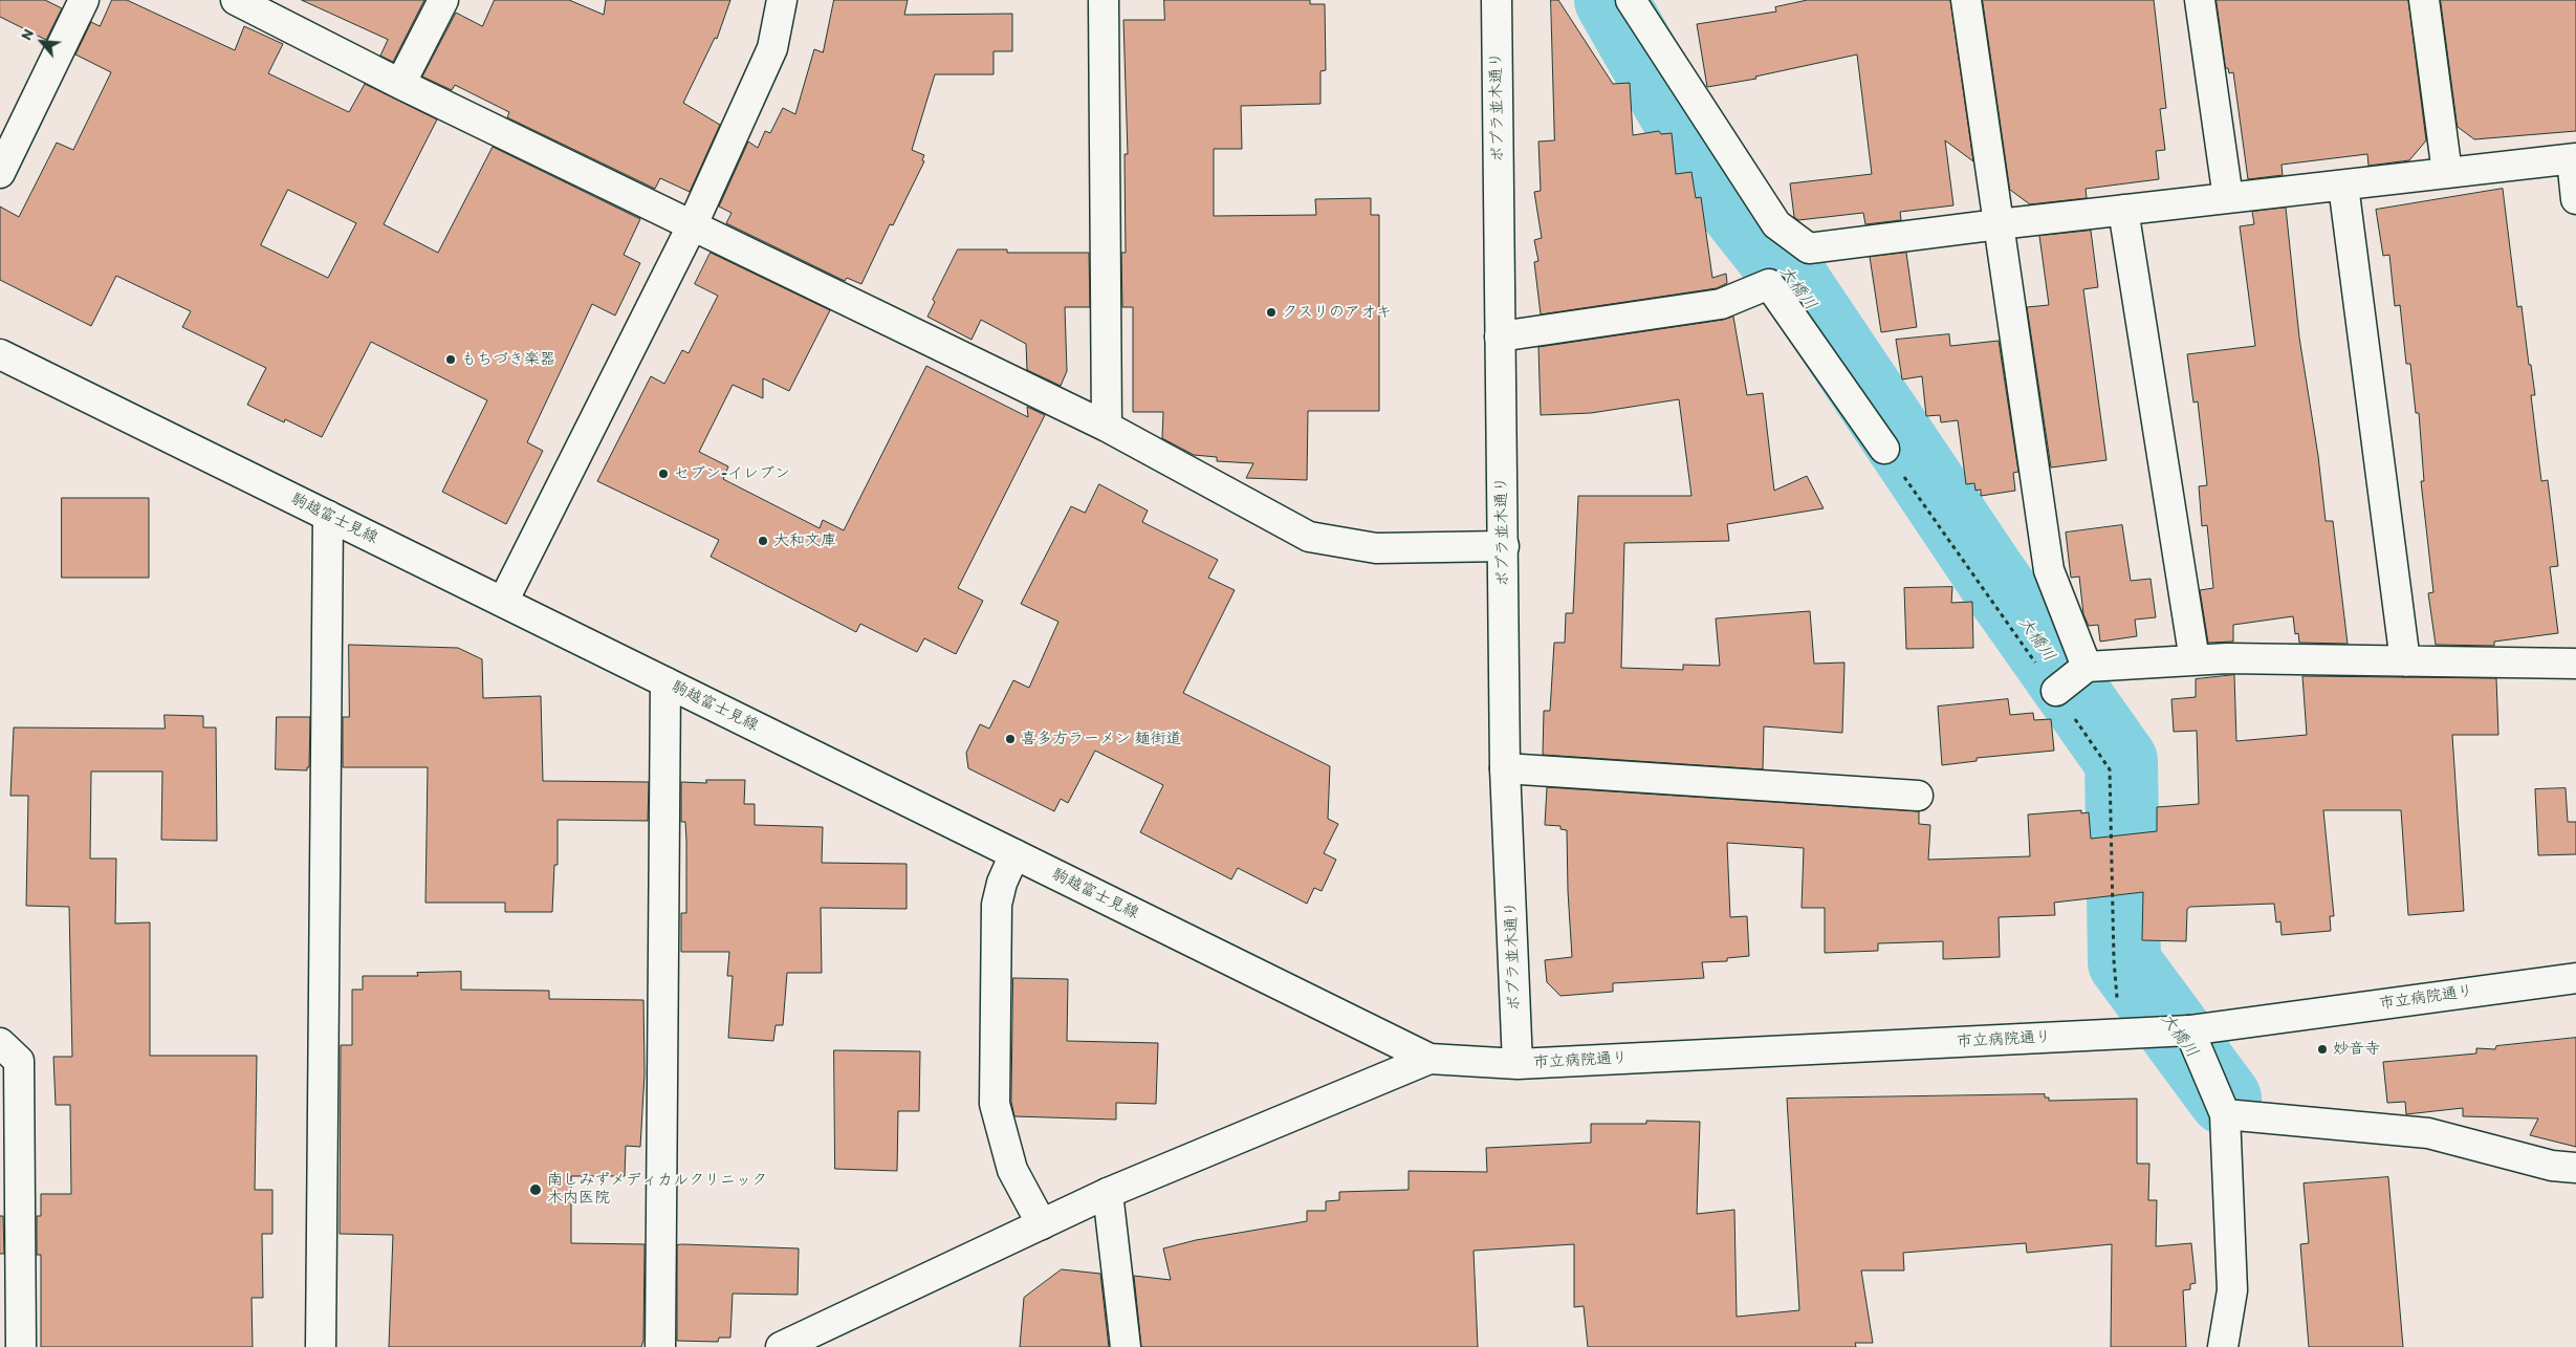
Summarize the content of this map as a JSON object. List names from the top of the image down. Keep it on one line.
{"streets":{"street":["ポプラ並木通り","駒越富士見線","市立病院通り"]},"crossings":[["ポプラ並木通り","市立病院通り"],["駒越富士見線","市立病院通り"]],"water":["大橋川"],"places":["クスリのアオキ","もちづき楽器","セブン-イレブン","大和文庫","喜多方ラーメン 麺街道","妙音寺","南しみずメディカルクリニック 木内医院"],"north":"top left"}
